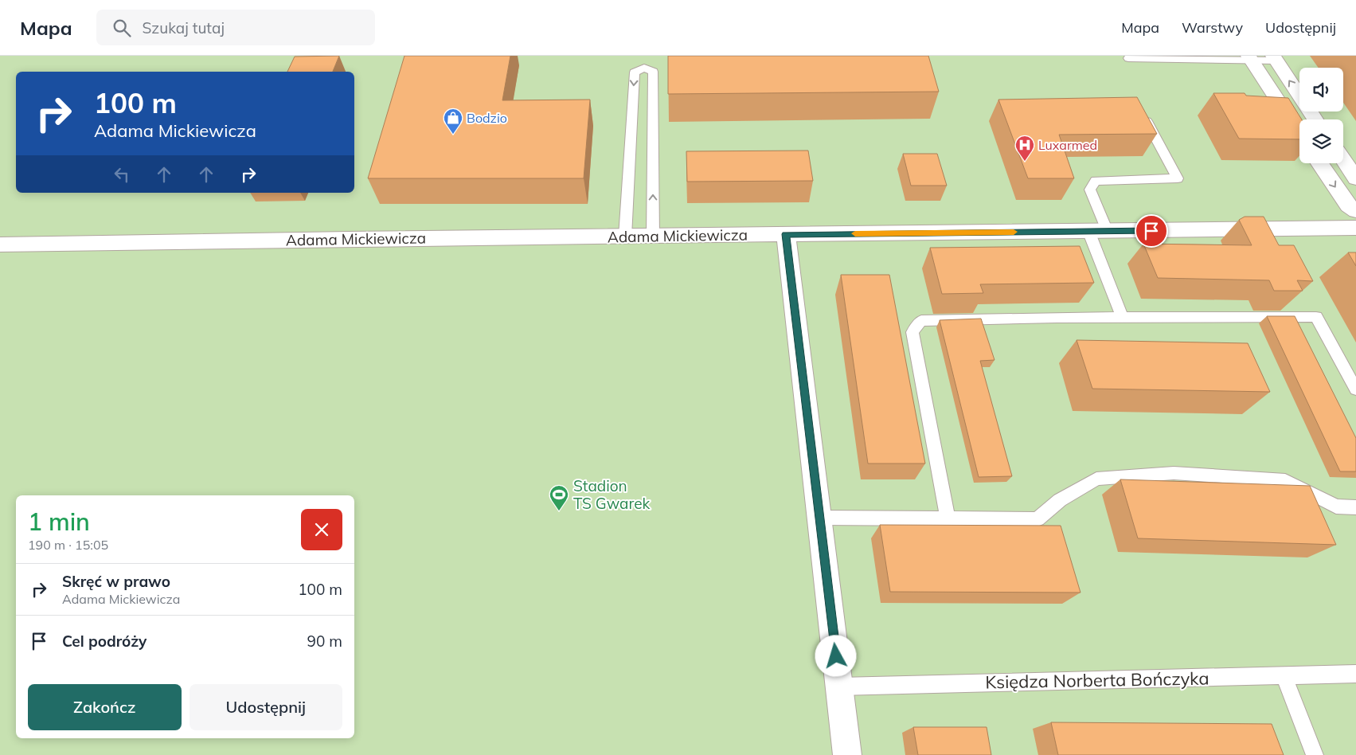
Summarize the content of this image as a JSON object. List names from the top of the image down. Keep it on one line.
{"streets":{"street":["Adama Mickiewicza"],"lane":["Księdza Norberta Bończyka"]},"places":{"shop":["Bodzio"],"hospital":["Luxarmed"],"sports":["Stadion TS Gwarek"]},"page":{"header":"Mapa","search":"Szukaj tutaj","nav":["Mapa","Warstwy","Udostępnij"],"turn":["100 m","Adama Mickiewicza"],"heading":["1 min","190 m · 15:05"],"list":[{"name":"Skręć w prawo","note":"Adama Mickiewicza","value":"100 m"},{"name":"Cel podróży","value":"90 m"}],"buttons":["Zakończ","Udostępnij"]}}
